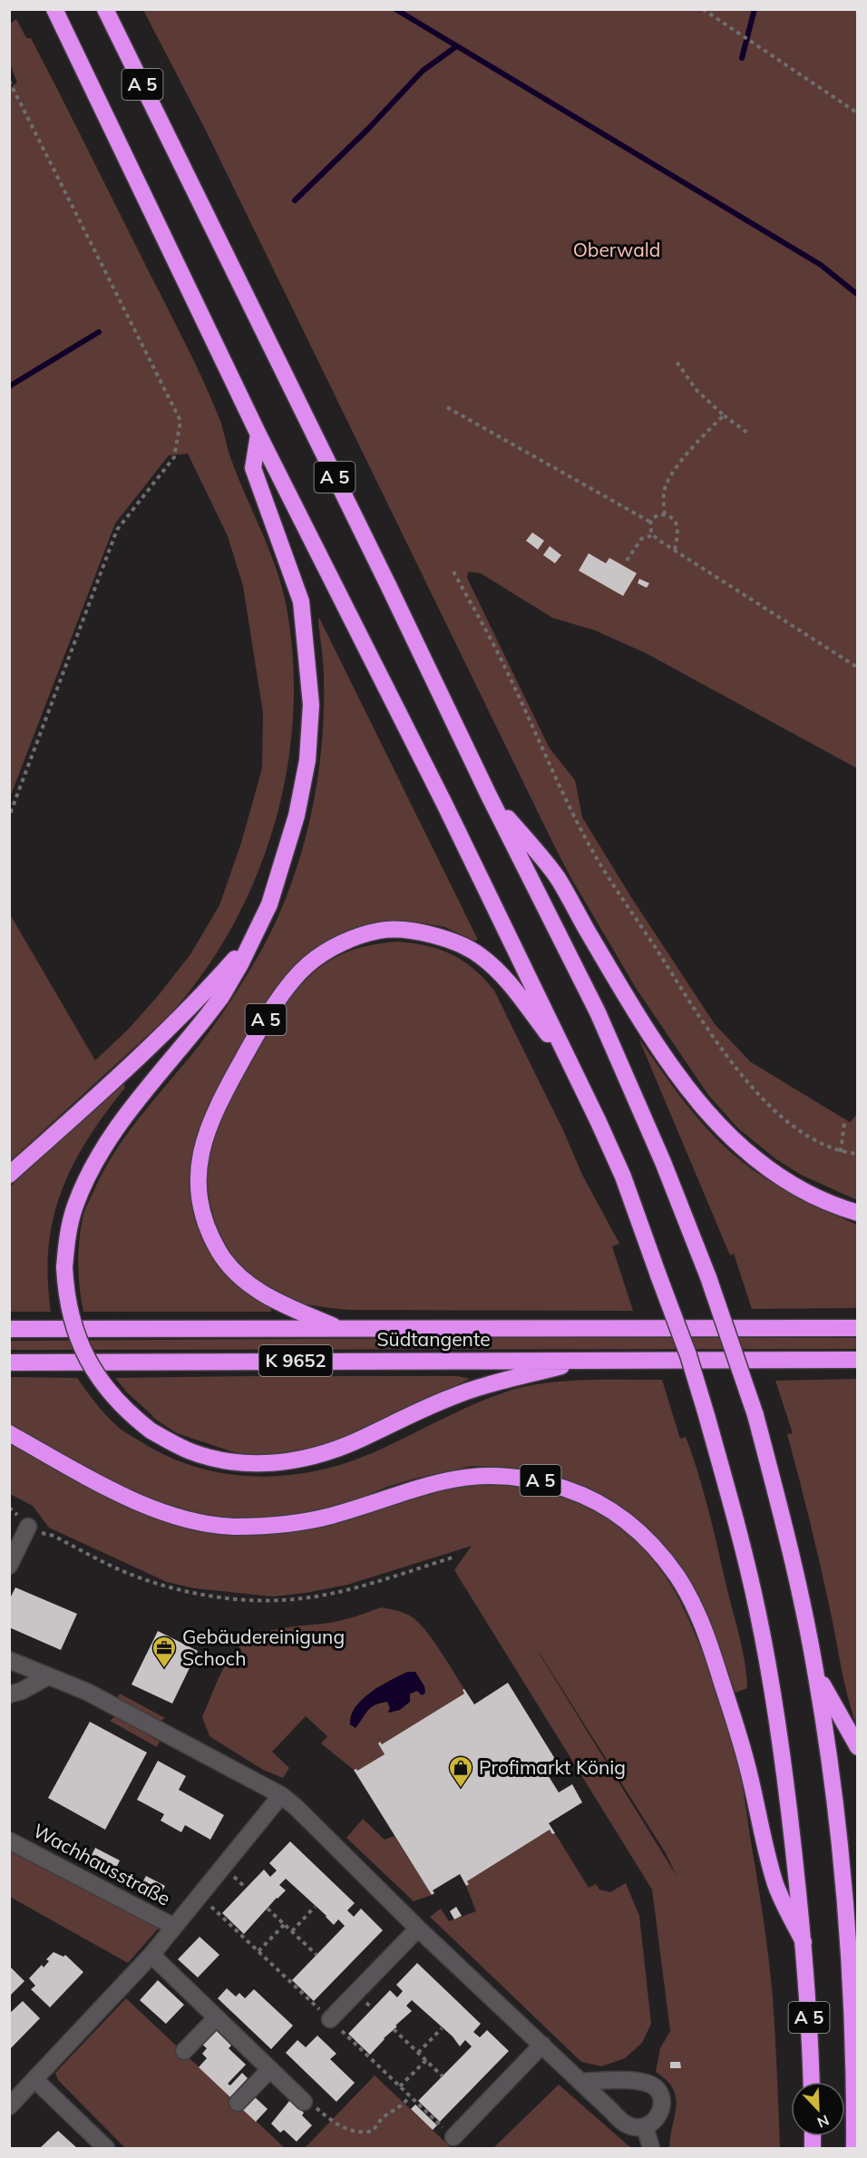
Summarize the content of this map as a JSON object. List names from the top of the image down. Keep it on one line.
{"streets":{"highway":["A 5","Südtangente","K 9652"],"street":["Wachhausstraße"]},"crossings":[["A 5","Südtangente"],["Südtangente","K 9652"]],"parks":["Oberwald"],"places":{"office":["Gebäudereinigung Schoch"],"shop":["Profimarkt König"]},"north":"bottom right"}
